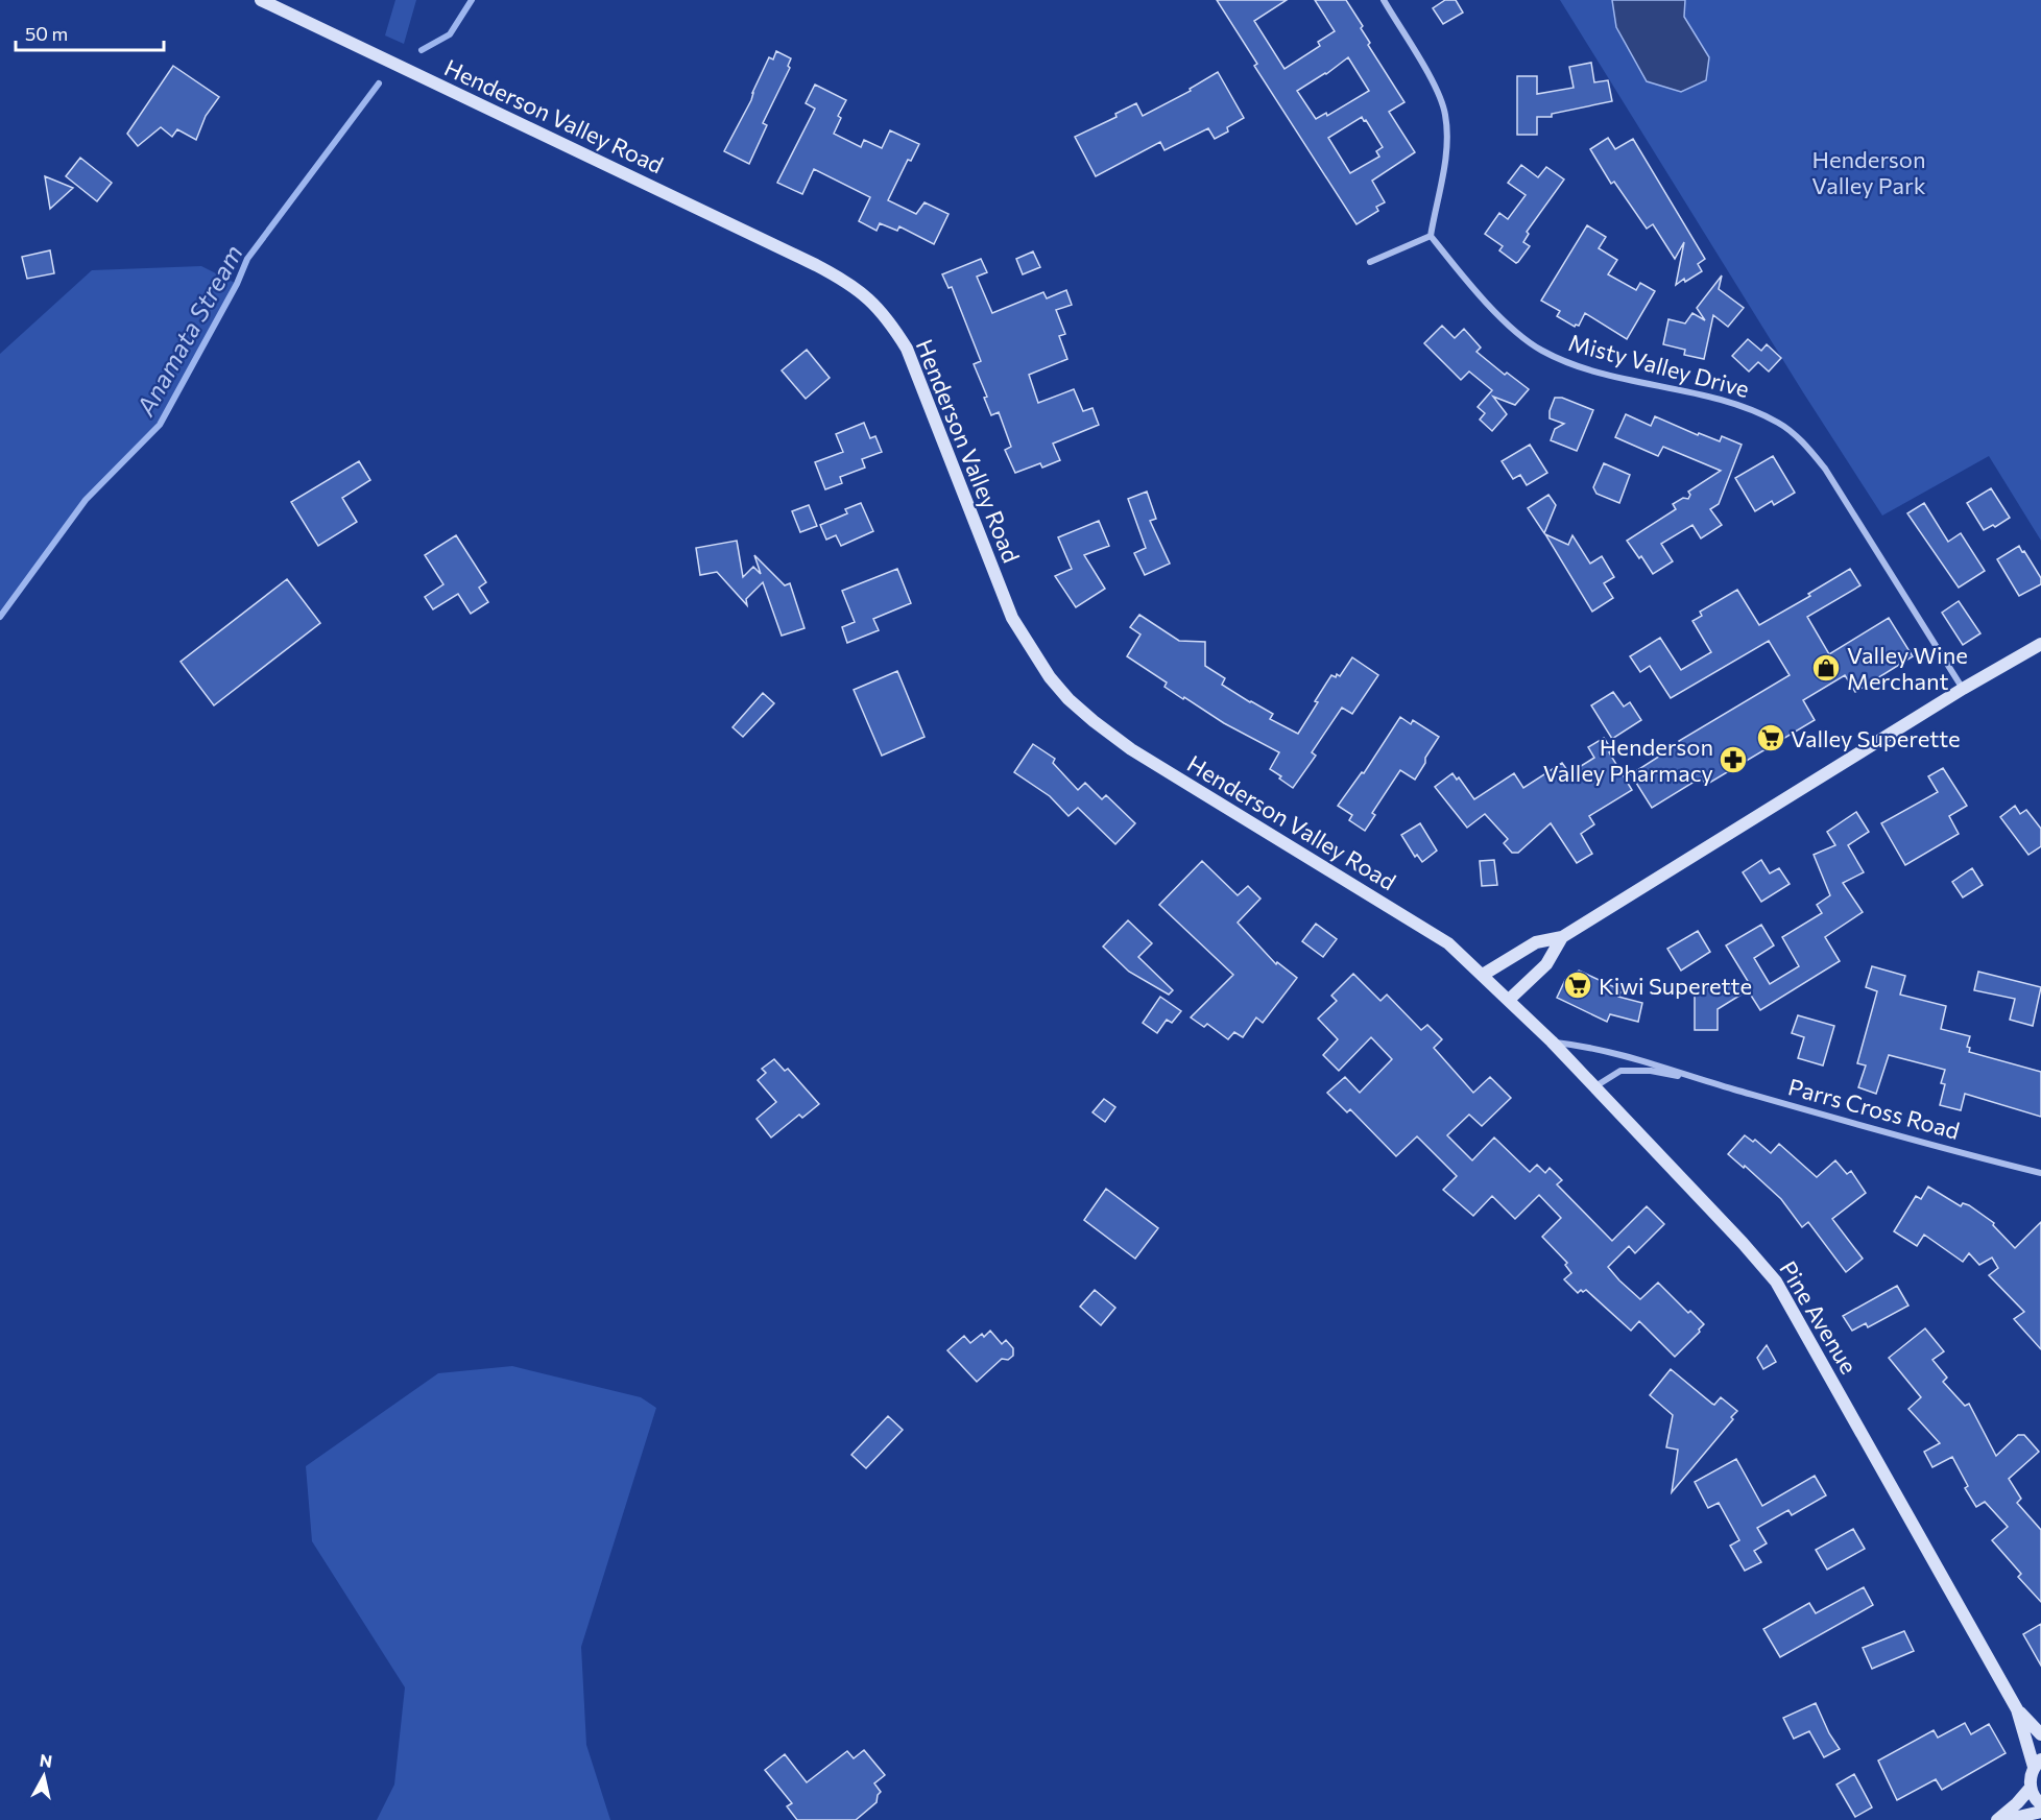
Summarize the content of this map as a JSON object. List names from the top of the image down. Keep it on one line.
{"streets":{"street":["Henderson Valley Road","Misty Valley Drive","Parrs Cross Road","Pine Avenue"]},"crossings":[["Henderson Valley Road","Pine Avenue"],["Parrs Cross Road","Pine Avenue"]],"water":["Anamata Stream"],"parks":["Henderson Valley Park"],"places":{"shop":["Valley Wine Merchant"],"supermarket":["Valley Superette","Kiwi Superette"],"pharmacy":["Henderson Valley Pharmacy"]},"scale_bar":"50 m","north":"top"}
